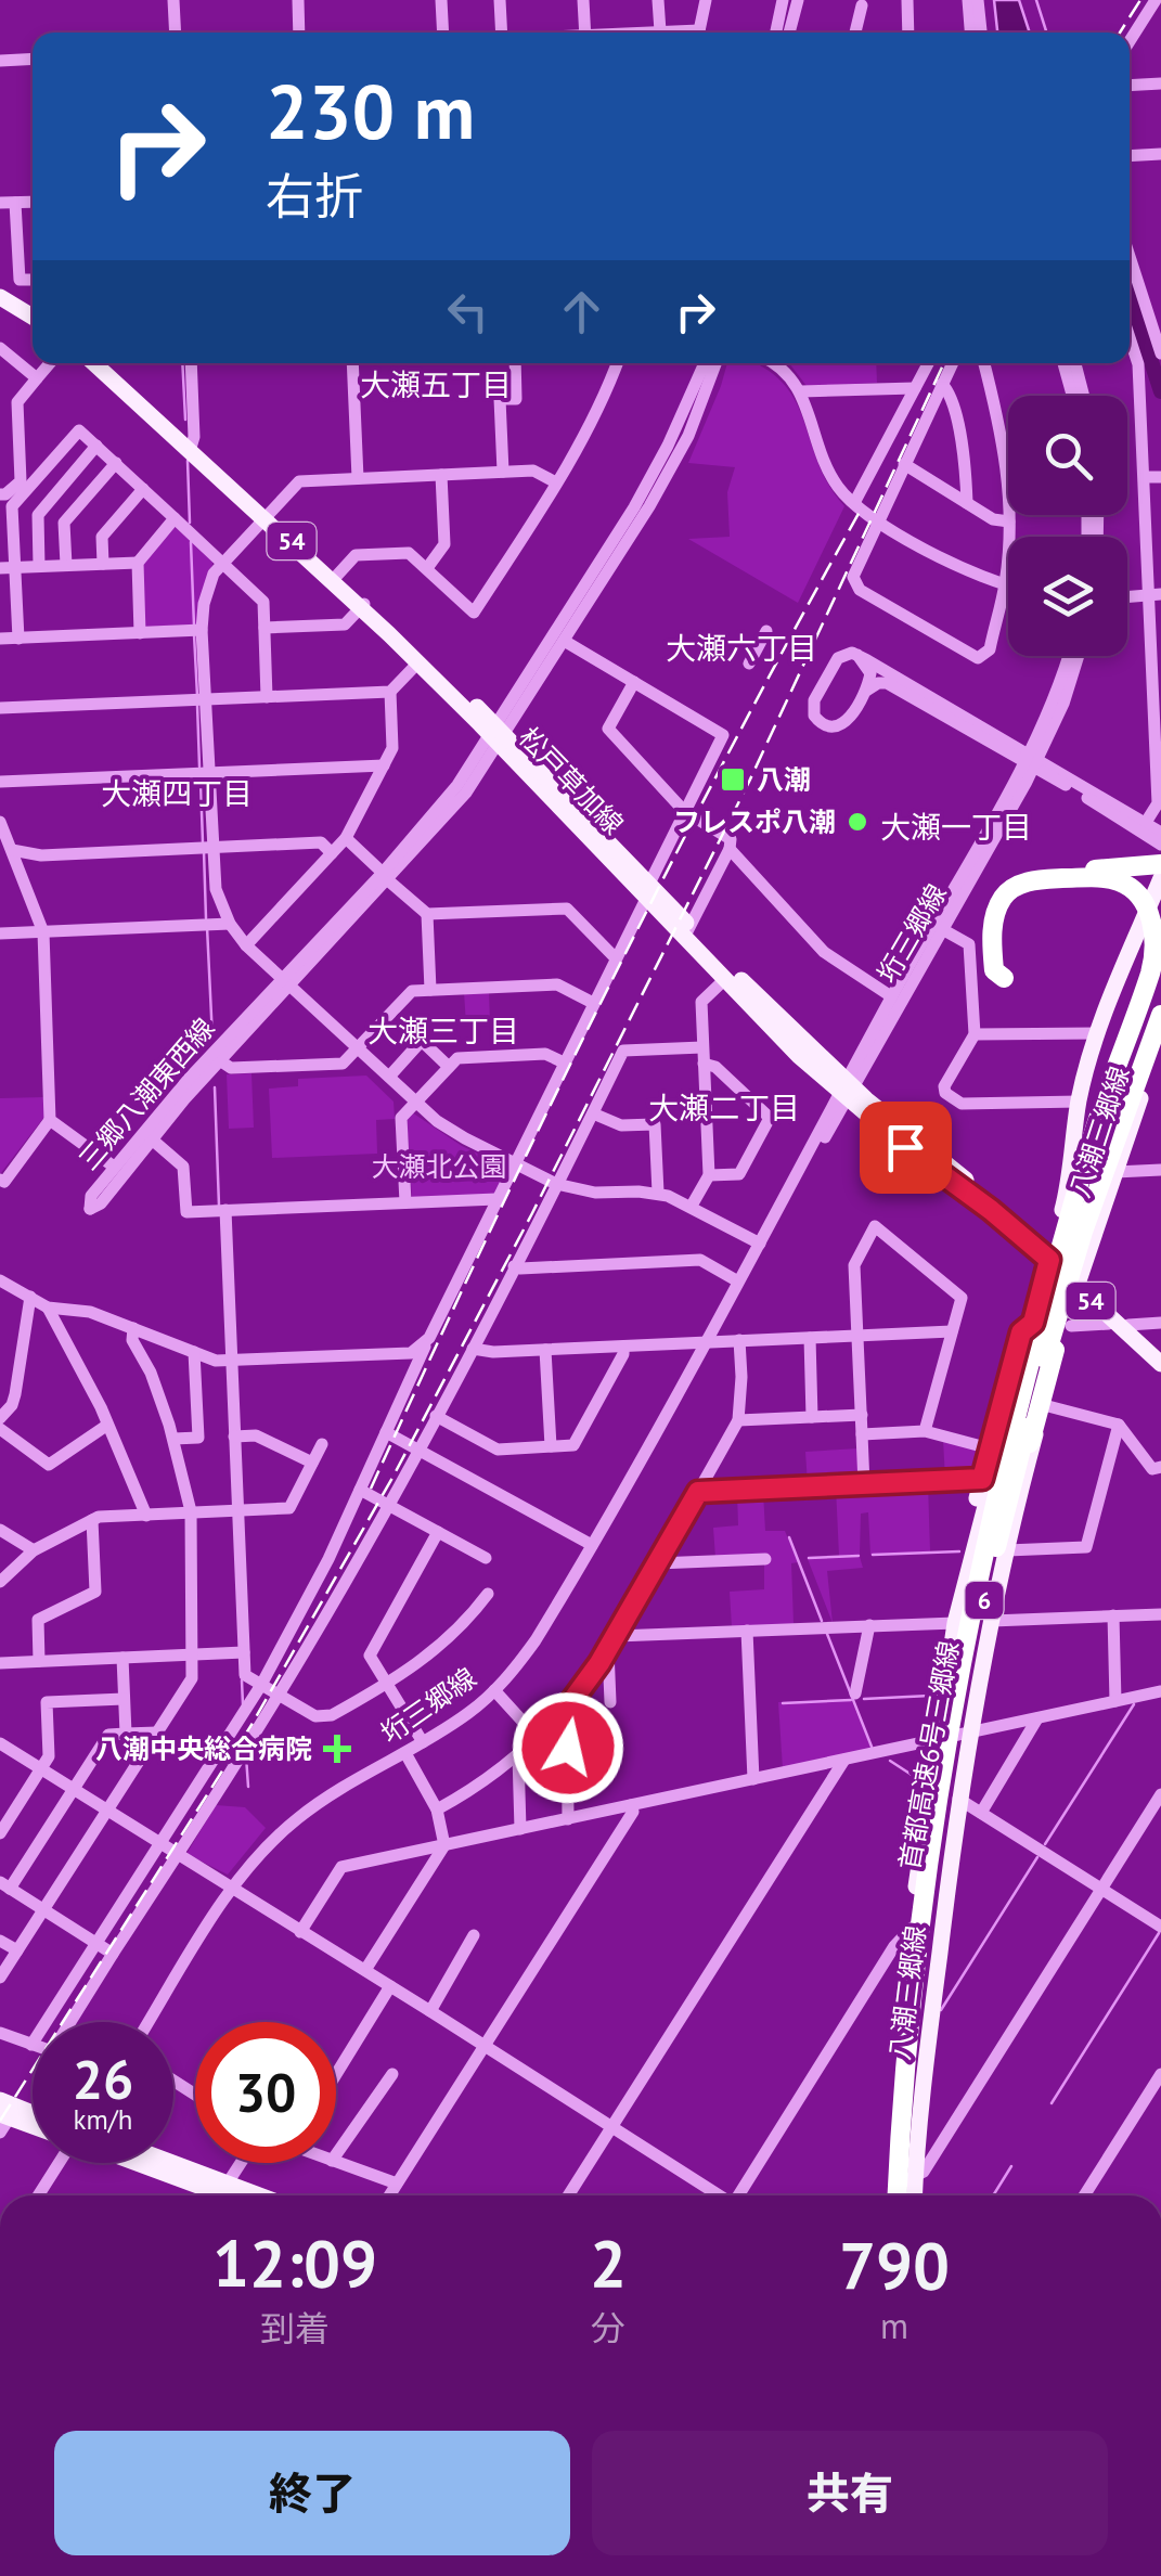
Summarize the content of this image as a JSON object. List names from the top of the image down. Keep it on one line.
{"streets":{"highway":["6","首都高速6号三郷線"],"main road":["54","松戸草加線","八潮三郷線"],"street":["垳三郷線","三郷八潮東西線"]},"crossings":[["松戸草加線","垳三郷線"],["松戸草加線","三郷八潮東西線"],["松戸草加線","八潮三郷線"],["松戸草加線","首都高速6号三郷線"],["八潮三郷線","首都高速6号三郷線"]],"districts":["大瀬五丁目","大瀬六丁目","大瀬四丁目","大瀬一丁目","大瀬三丁目","大瀬二丁目"],"parks":["大瀬北公園"],"places":{"transit":["八潮"],"other":["フレスポ八潮"],"health":["八潮中央総合病院"]},"page":{"turn":["230 m","右折"],"speed":"26 km/h","limit":"30","eta":["12:09","到着","2","分","790","m"],"buttons":["終了","共有"]}}
